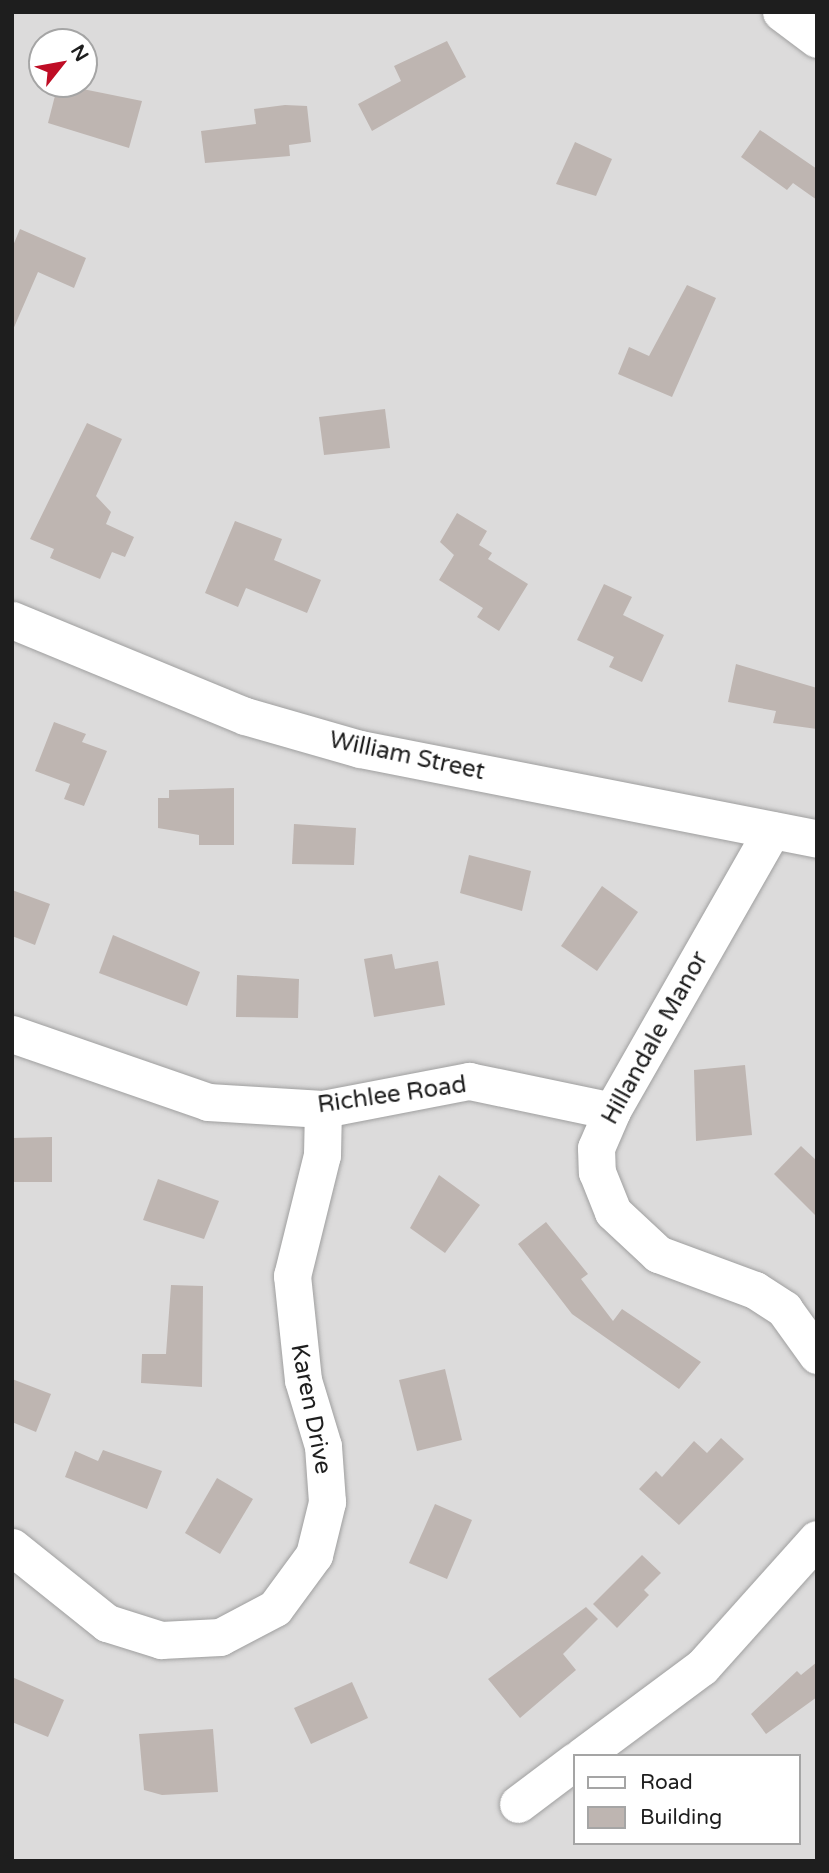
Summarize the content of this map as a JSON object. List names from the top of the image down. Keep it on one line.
{"streets":{"street":["William Street","Hillandale Manor","Richlee Road","Karen Drive"]},"crossings":[["William Street","Hillandale Manor"],["Hillandale Manor","Richlee Road"],["Richlee Road","Karen Drive"]],"legend":["Road","Building"],"north":"top right"}
